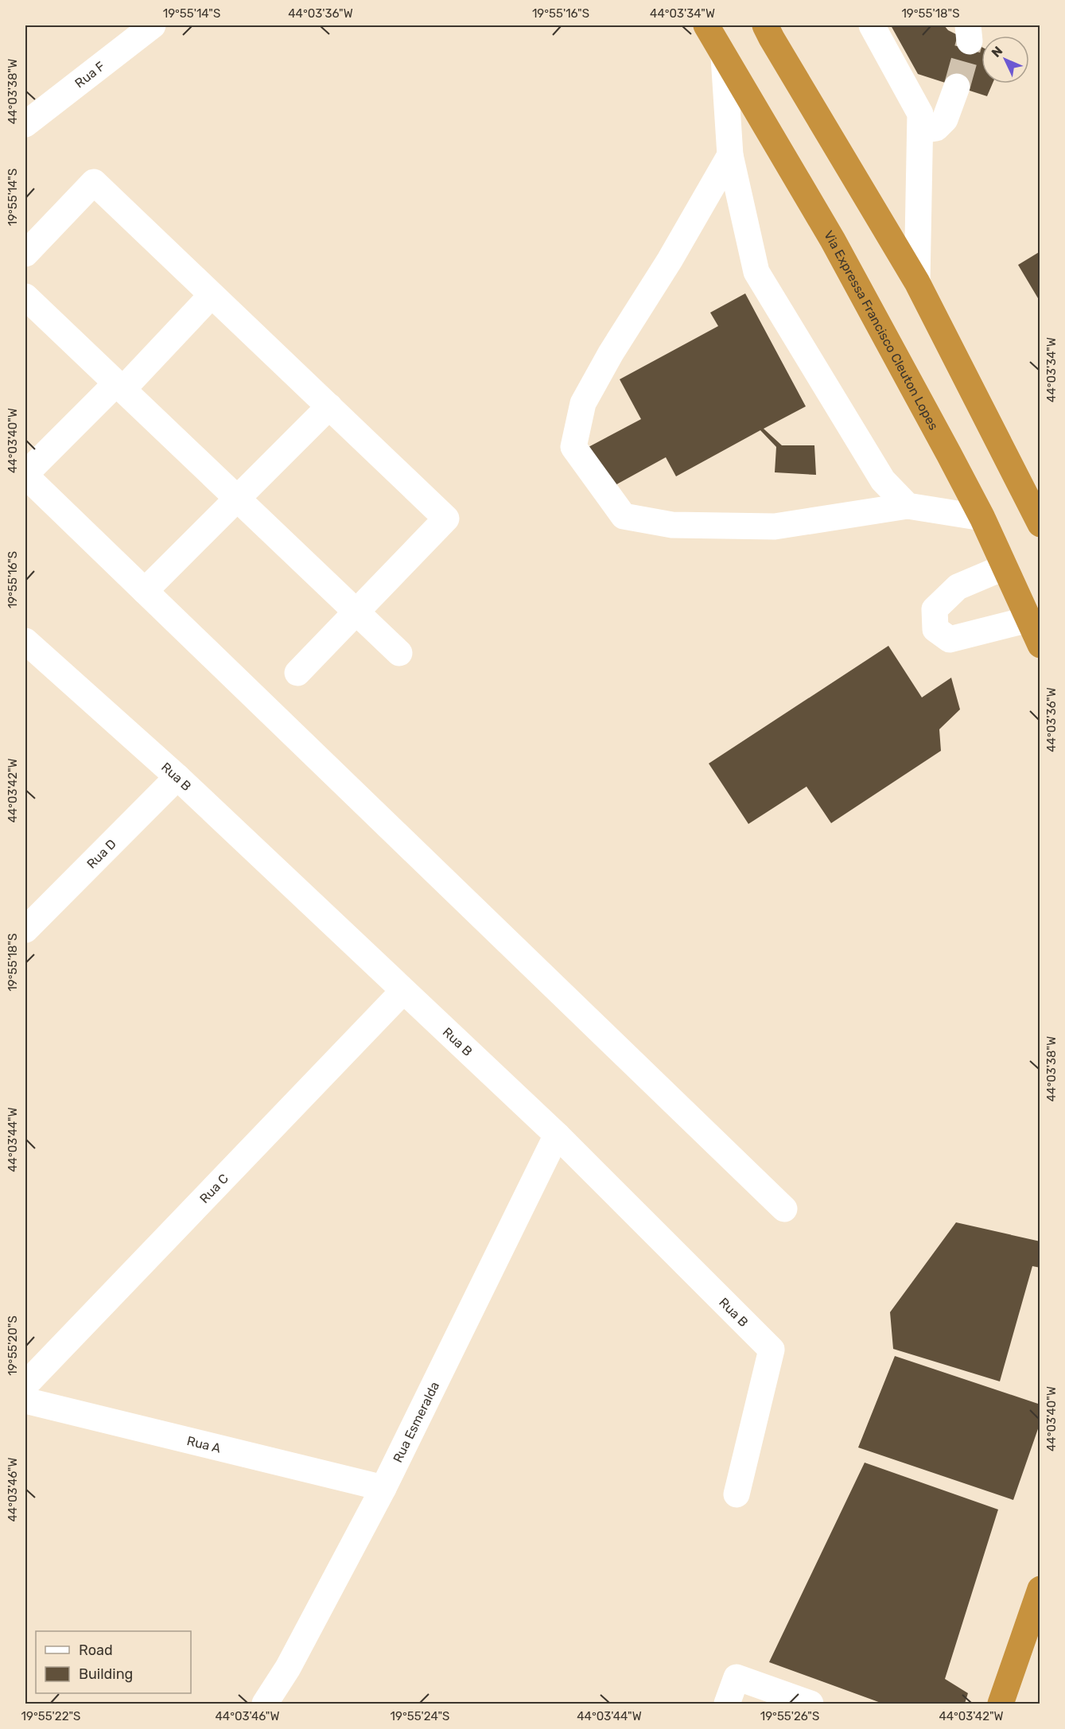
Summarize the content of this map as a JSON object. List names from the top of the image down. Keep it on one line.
{"streets":{"highway":["Via Expressa Francisco Cleuton Lopes"],"street":["Rua F","Rua B","Rua D","Rua C","Rua Esmeralda","Rua A"]},"crossings":[["Rua B","Rua D"],["Rua B","Rua C"],["Rua B","Rua Esmeralda"],["Rua Esmeralda","Rua A"]],"legend":["Road","Building"],"north":"top left","coordinates":["19°55'14\"S","44°03'36\"W","19°55'16\"S","44°03'34\"W","19°55'18\"S","44°03'38\"W","44°03'40\"W","44°03'42\"W","44°03'44\"W","19°55'20\"S","44°03'46\"W","19°55'22\"S","19°55'24\"S","19°55'26\"S"]}
